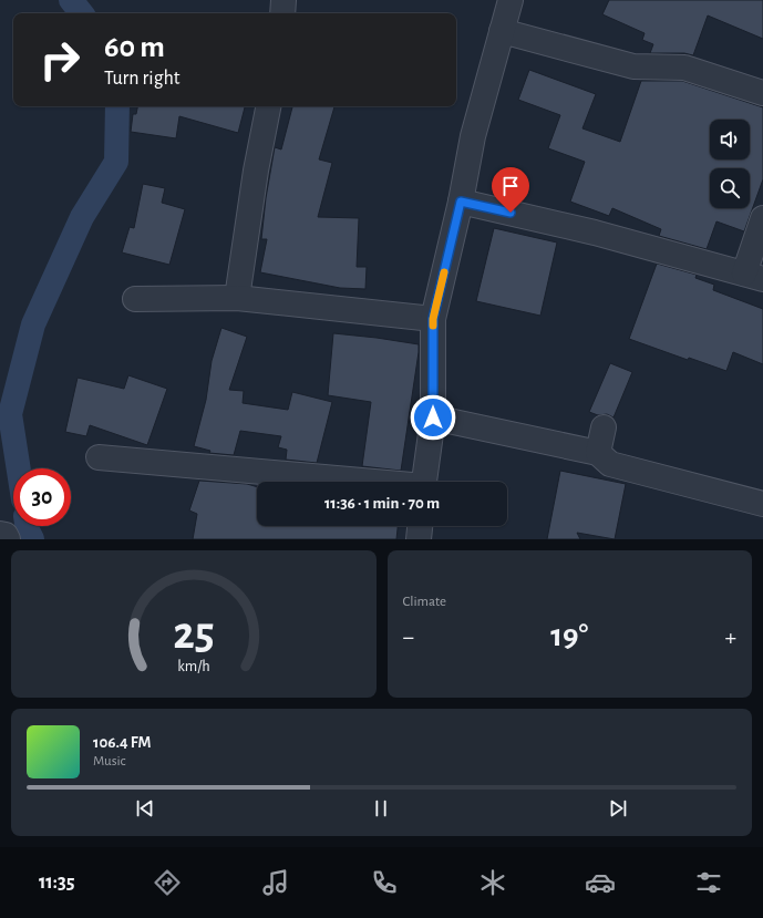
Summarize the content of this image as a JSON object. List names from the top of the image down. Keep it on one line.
{"page":{"turn":["60 m","Turn right"],"limit":"30","trip":"11:36 · 1 min · 70 m","tile":"Climate","heat":["−","19°","+"],"song":["106.4 FM","Music"],"tabs":"11:35","gauge":["25","km/h"]}}
